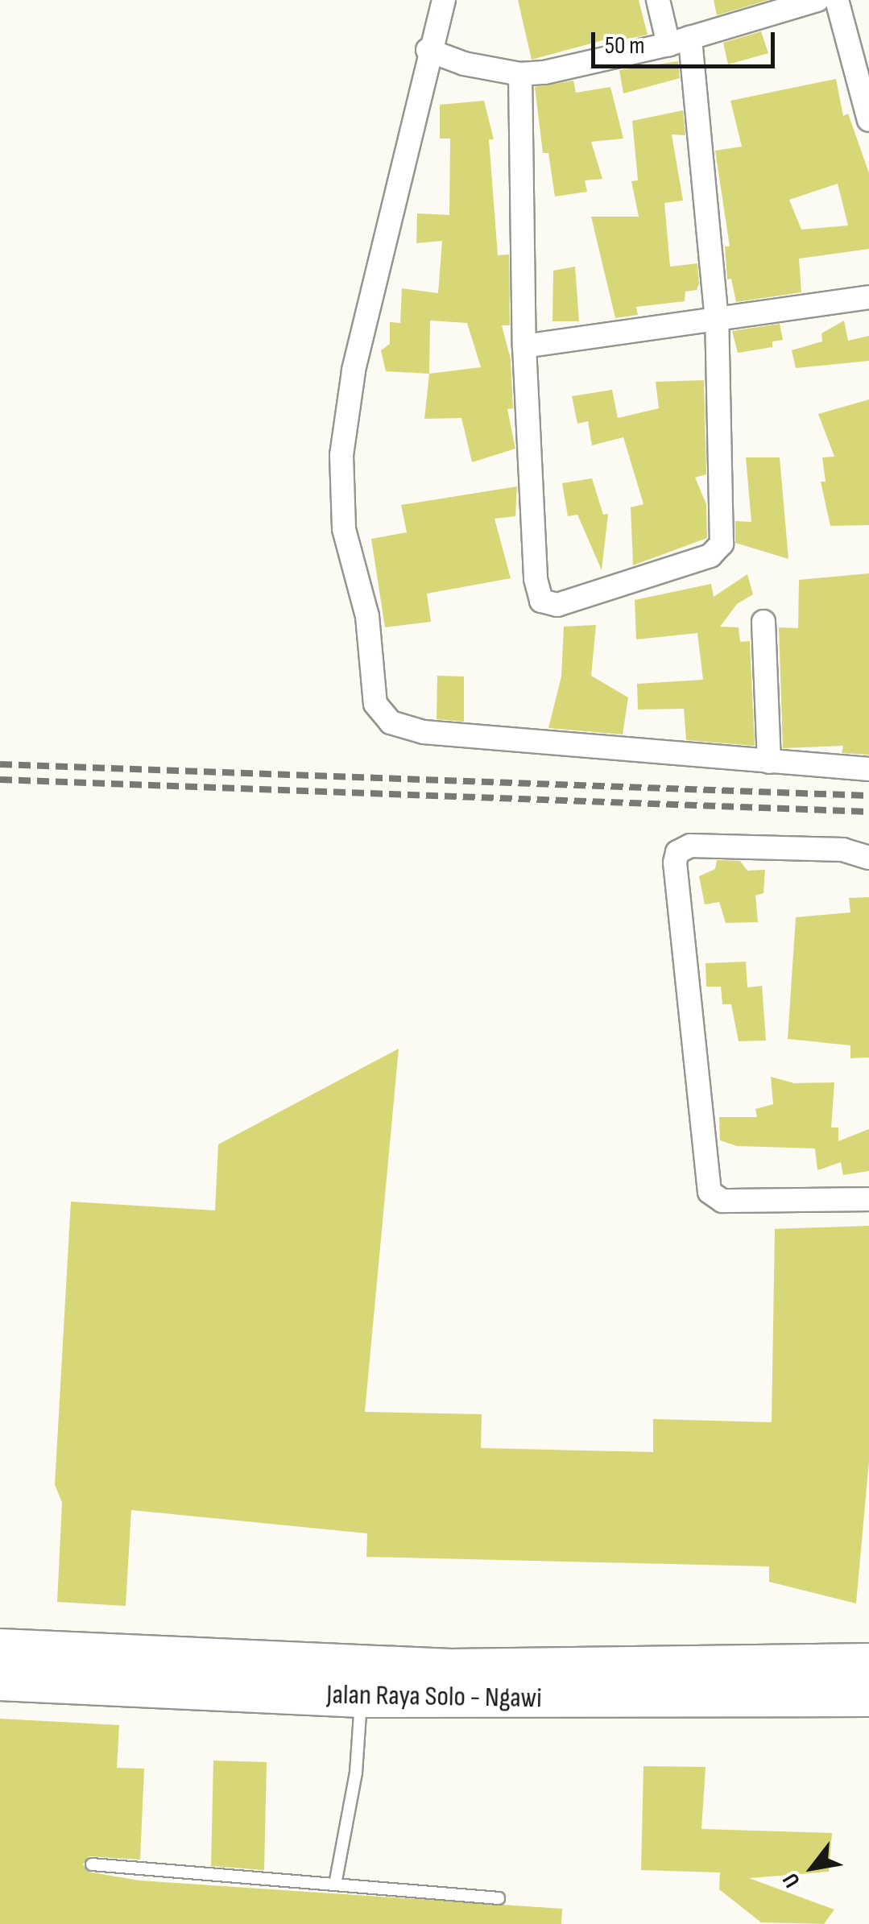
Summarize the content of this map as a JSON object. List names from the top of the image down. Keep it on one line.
{"streets":{"highway":["Jalan Raya Solo - Ngawi"]},"scale_bar":"50 m","north":"bottom left"}
